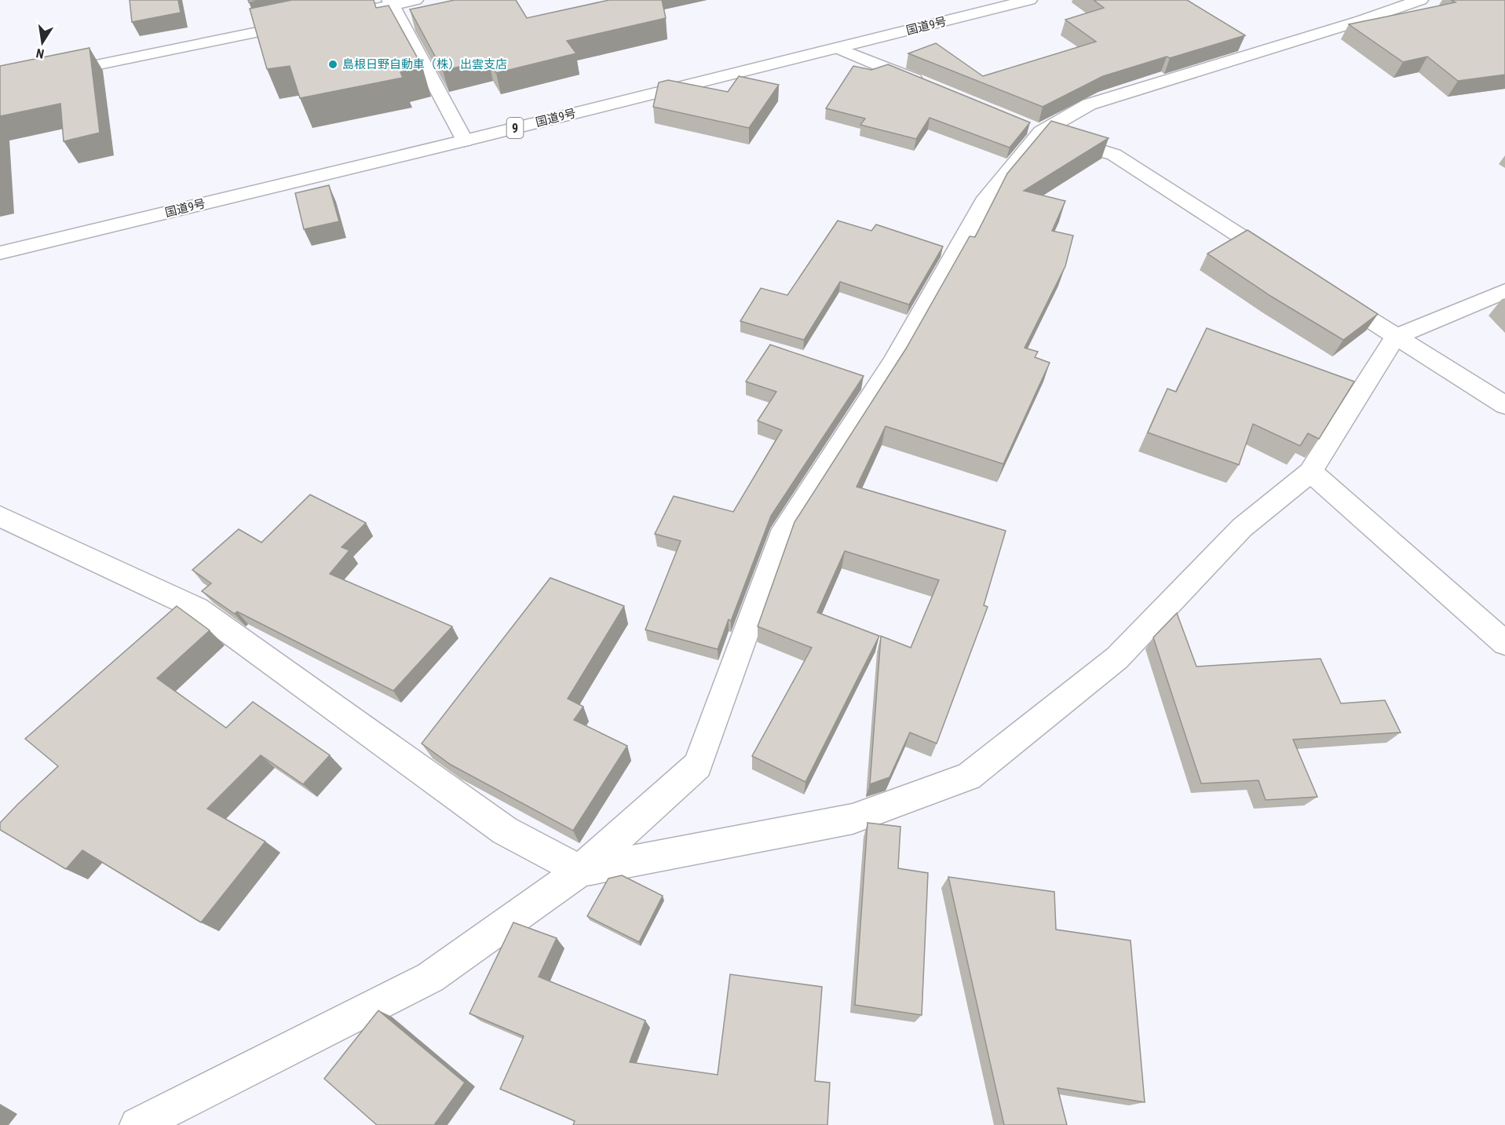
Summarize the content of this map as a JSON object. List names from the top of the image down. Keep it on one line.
{"streets":{"main road":["国道9号","9"]},"places":["島根日野自動車（株）出雲支店"],"north":"bottom"}
